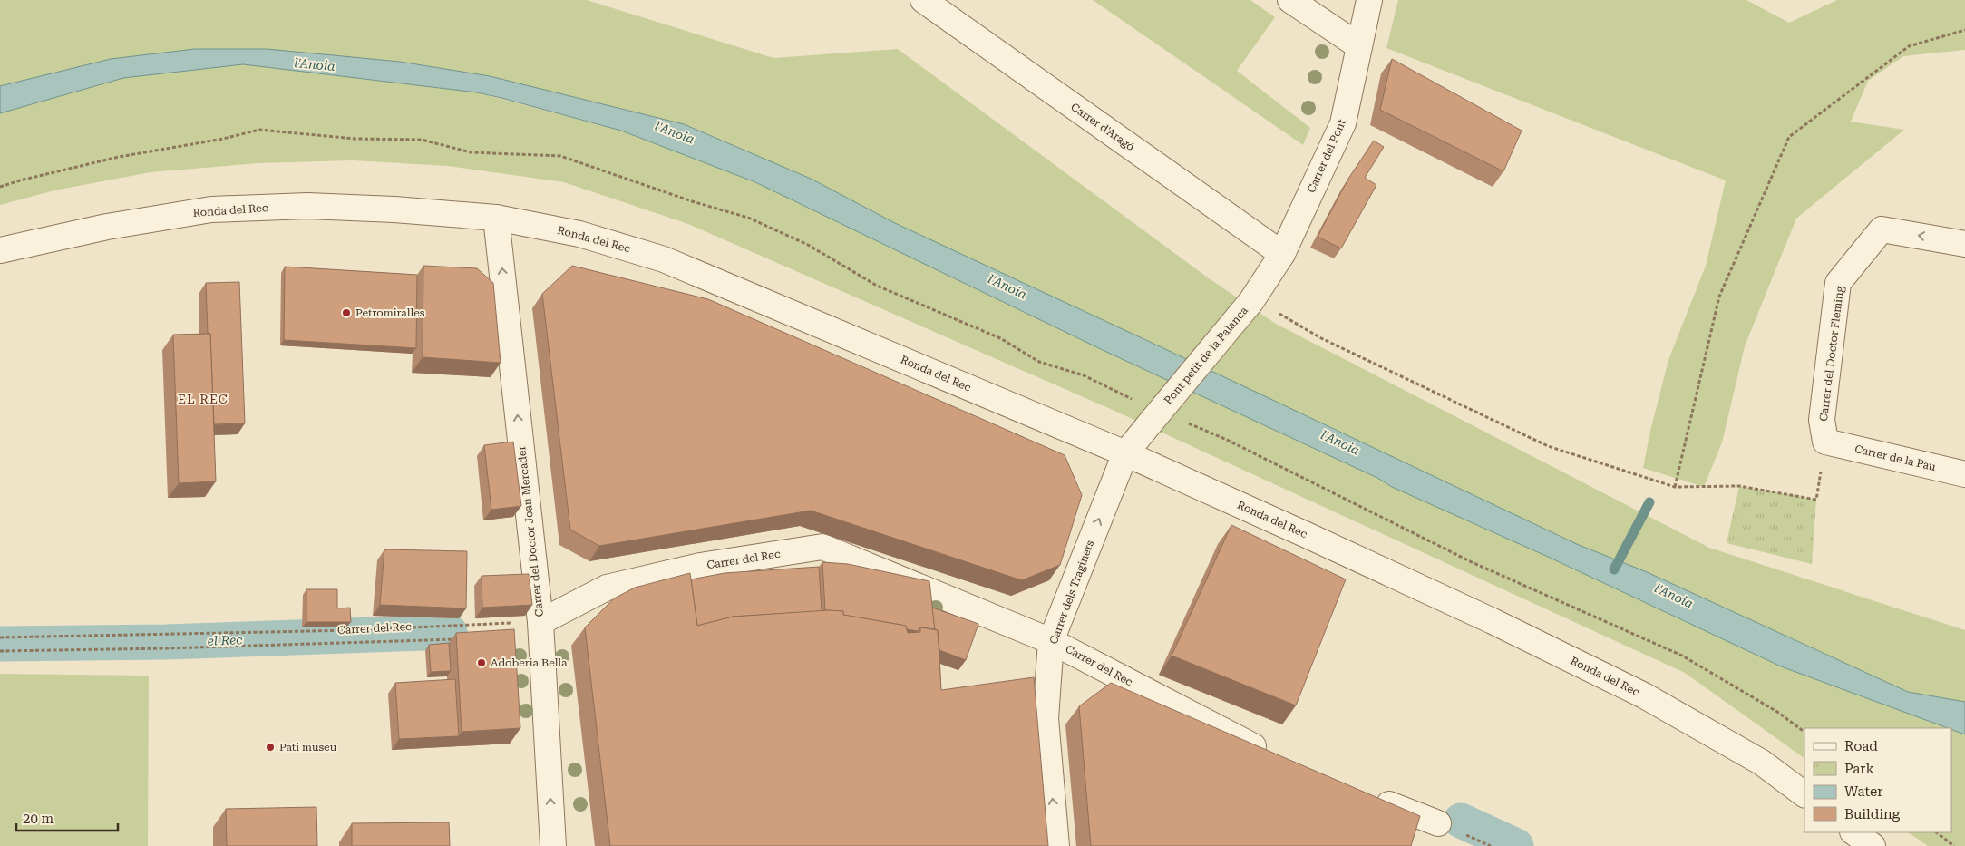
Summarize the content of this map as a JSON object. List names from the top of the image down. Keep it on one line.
{"streets":{"street":["Carrer d'Aragó","Carrer del Pont","Ronda del Rec","Carrer del Doctor Fleming","Pont petit de la Palanca","Carrer de la Pau","Carrer del Doctor Joan Mercader","Carrer del Rec","Carrer dels Traginers"]},"crossings":[["Carrer d'Aragó","Carrer del Pont"],["Carrer d'Aragó","Pont petit de la Palanca"],["Carrer del Pont","Pont petit de la Palanca"],["Ronda del Rec","Pont petit de la Palanca"],["Ronda del Rec","Carrer del Doctor Joan Mercader"],["Ronda del Rec","Carrer dels Traginers"],["Carrer del Doctor Fleming","Carrer de la Pau"],["Pont petit de la Palanca","Carrer dels Traginers"],["Carrer del Doctor Joan Mercader","Carrer del Rec"],["Carrer del Rec","Carrer dels Traginers"]],"one_way":["Carrer del Doctor Joan Mercader","Carrer dels Traginers"],"districts":["EL REC"],"water":["l'Anoia","el Rec"],"places":["Petromiralles","Adoberia Bella","Pati museu"],"legend":["Road","Park","Water","Building"],"scale_bar":"20 m"}
